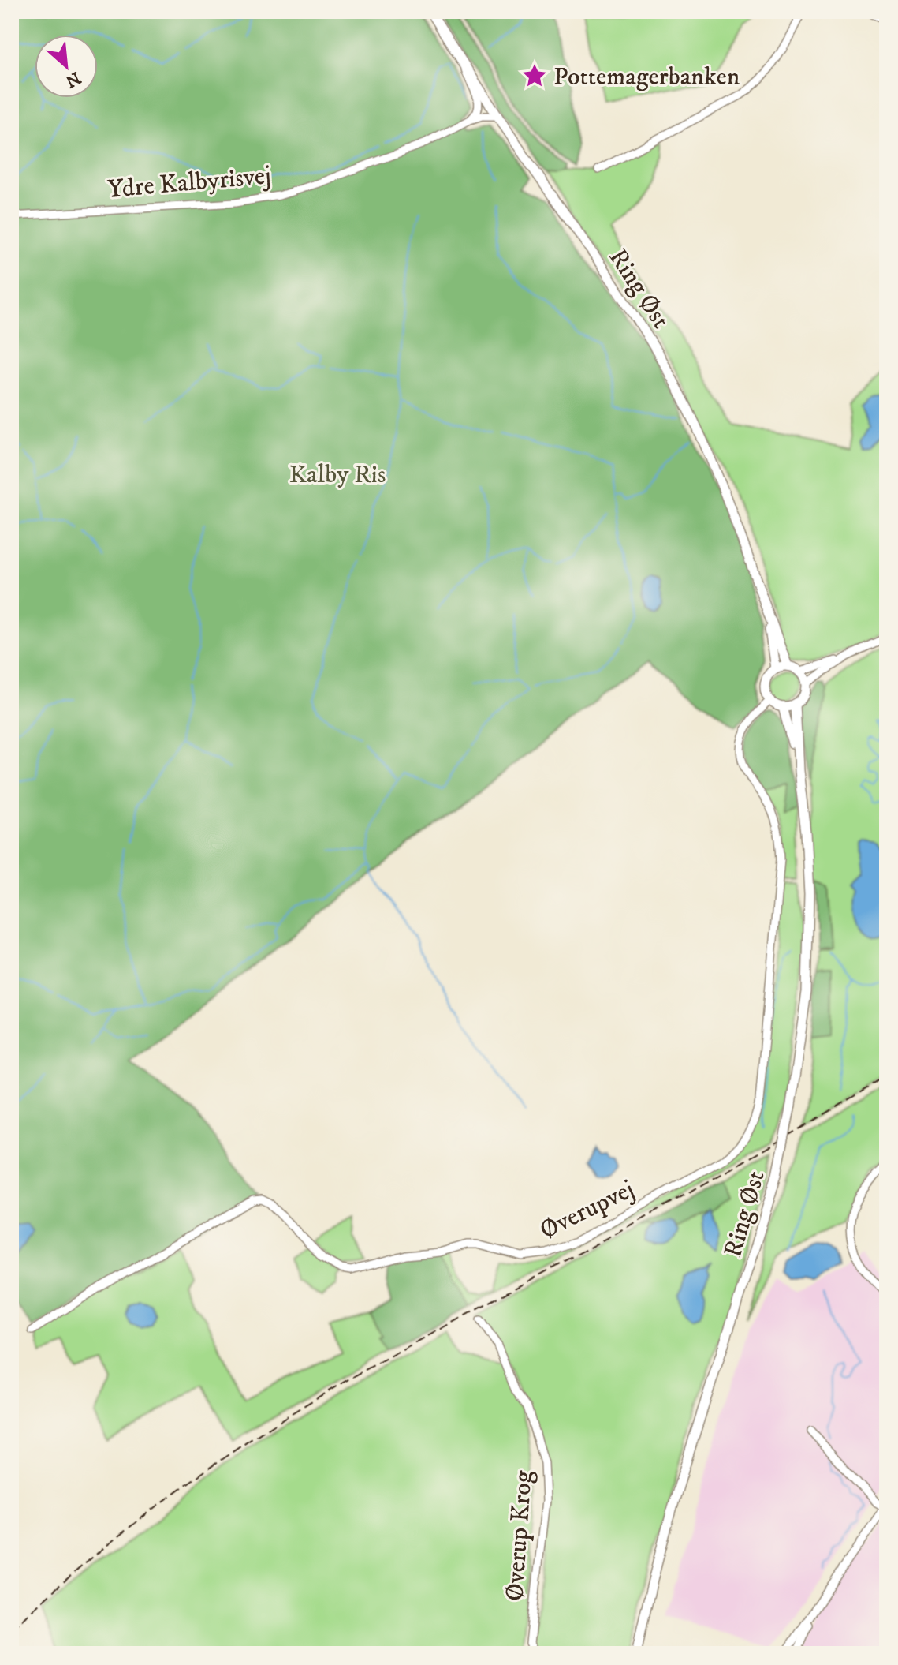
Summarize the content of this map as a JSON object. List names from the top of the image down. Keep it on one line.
{"streets":{"main road":["Ring Øst"],"street":["Ydre Kalbyrisvej","Øverupvej","Øverup Krog"]},"crossings":[["Ydre Kalbyrisvej","Ring Øst"],["Ring Øst","Øverupvej"]],"parks":["Kalby Ris"],"places":{"place":["Pottemagerbanken"]},"north":"bottom right"}
